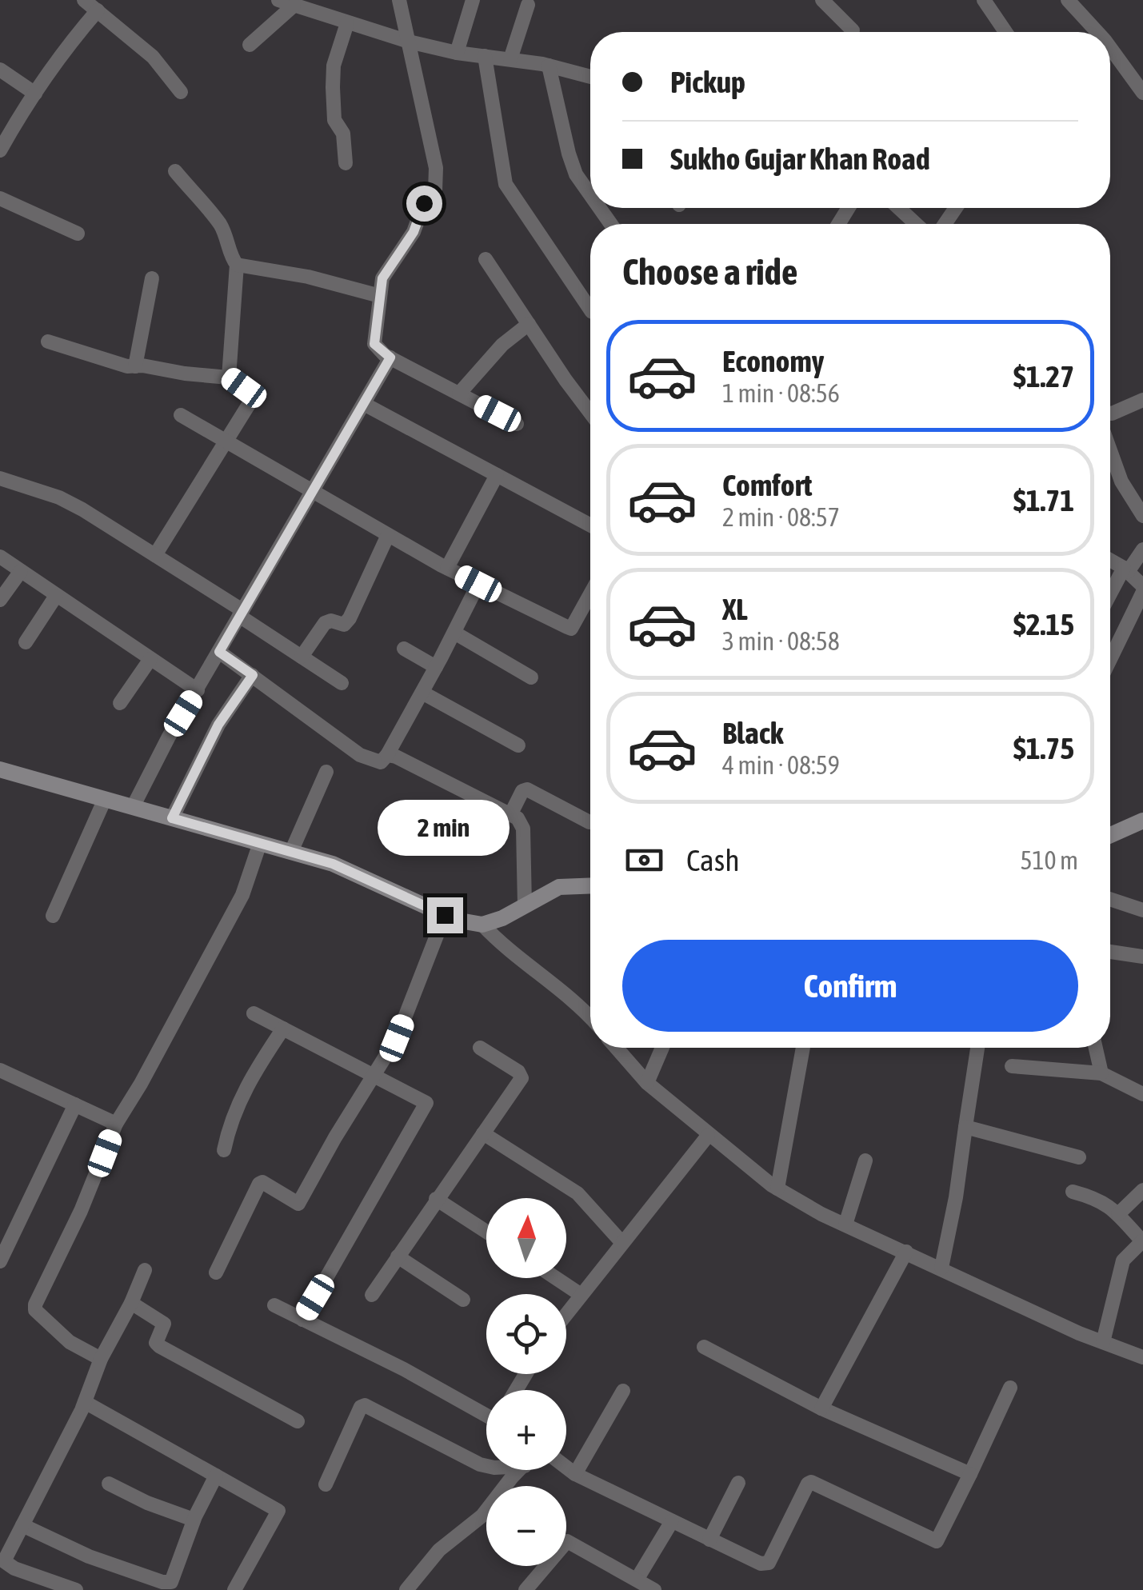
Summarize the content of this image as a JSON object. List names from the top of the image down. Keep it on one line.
{"north":"top","page":{"banner":["Pickup","Sukho Gujar Khan Road"],"heading":"Choose a ride","list":[{"name":"Economy","note":"1 min · 08:56","value":"$1.27"},{"name":"Comfort","note":"2 min · 08:57","value":"$1.71"},{"name":"XL","note":"3 min · 08:58","value":"$2.15"},{"name":"Black","note":"4 min · 08:59","value":"$1.75"}],"bubble":"2 min","pay":["Cash","510 m"],"buttons":"Confirm","map_buttons":["+","−"]}}
